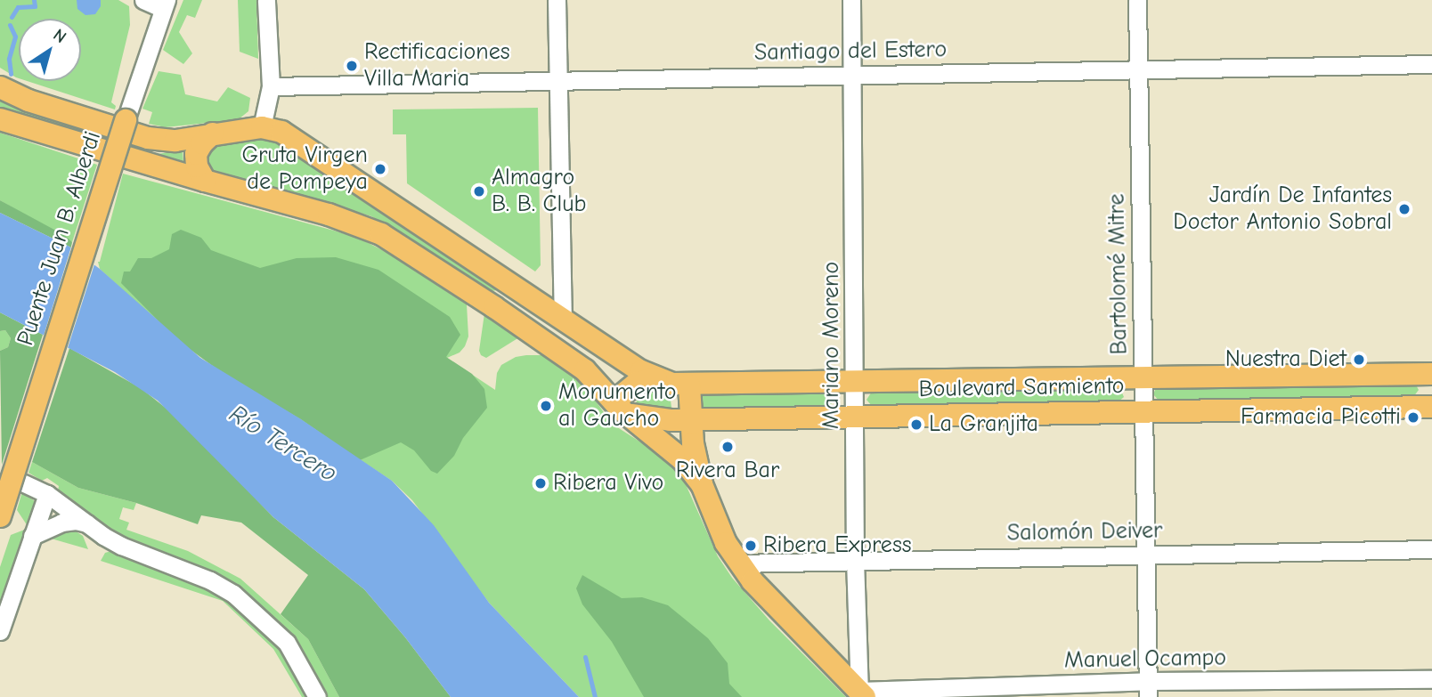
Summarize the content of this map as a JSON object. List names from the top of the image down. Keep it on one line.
{"streets":{"main road":["Puente Juan B. Alberdi","Boulevard Sarmiento"],"street":["Santiago del Estero","Bartolomé Mitre","Mariano Moreno","Salomón Deiver","Manuel Ocampo"]},"crossings":[["Santiago del Estero","Bartolomé Mitre"],["Santiago del Estero","Mariano Moreno"],["Bartolomé Mitre","Boulevard Sarmiento"],["Bartolomé Mitre","Salomón Deiver"],["Bartolomé Mitre","Manuel Ocampo"],["Mariano Moreno","Boulevard Sarmiento"],["Mariano Moreno","Salomón Deiver"],["Mariano Moreno","Manuel Ocampo"]],"water":["Río Tercero"],"places":["Rectificaciones Villa Maria","Gruta Virgen de Pompeya","Almagro B. B. Club","Jardín De Infantes Doctor Antonio Sobral","Nuestra Diet","Monumento al Gaucho","Farmacia Picotti","La Granjita","Rivera Bar","Ribera Vivo","Ribera Express"],"north":"top right"}
